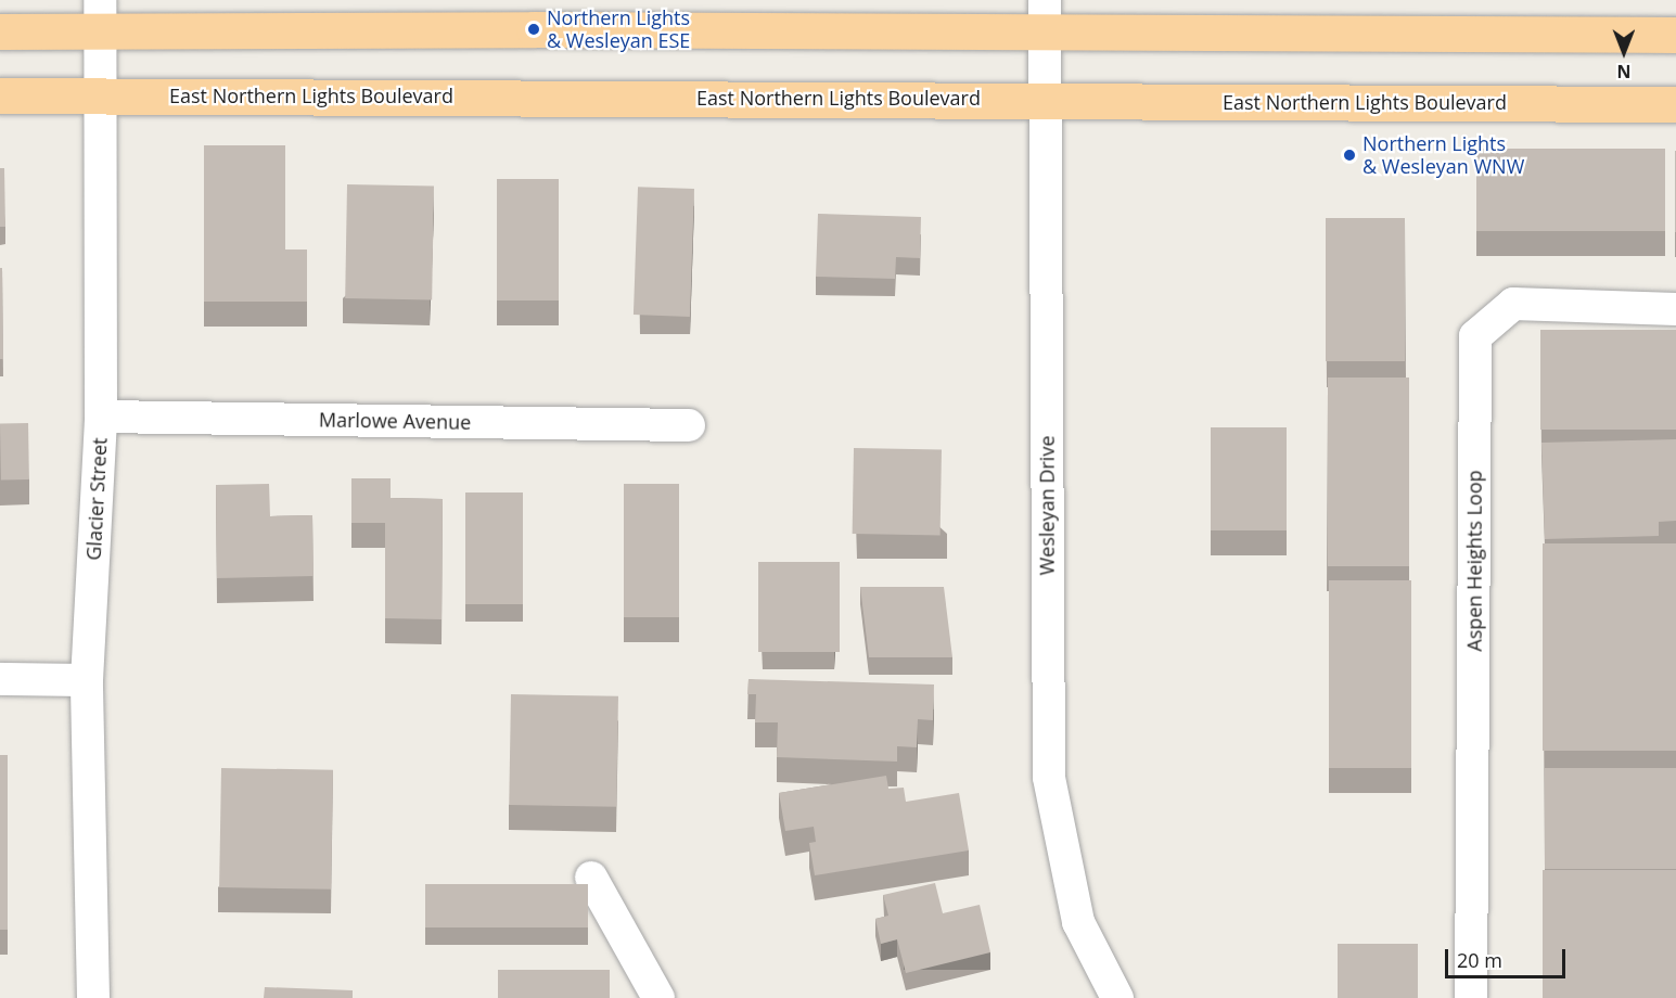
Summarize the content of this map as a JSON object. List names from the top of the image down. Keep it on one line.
{"streets":{"main road":["East Northern Lights Boulevard"],"street":["Marlowe Avenue","Glacier Street","Wesleyan Drive","Aspen Heights Loop"]},"crossings":[["East Northern Lights Boulevard","Glacier Street"],["East Northern Lights Boulevard","Wesleyan Drive"],["Marlowe Avenue","Glacier Street"]],"places":["Northern Lights & Wesleyan ESE","Northern Lights & Wesleyan WNW"],"scale_bar":"20 m","north":"bottom"}
